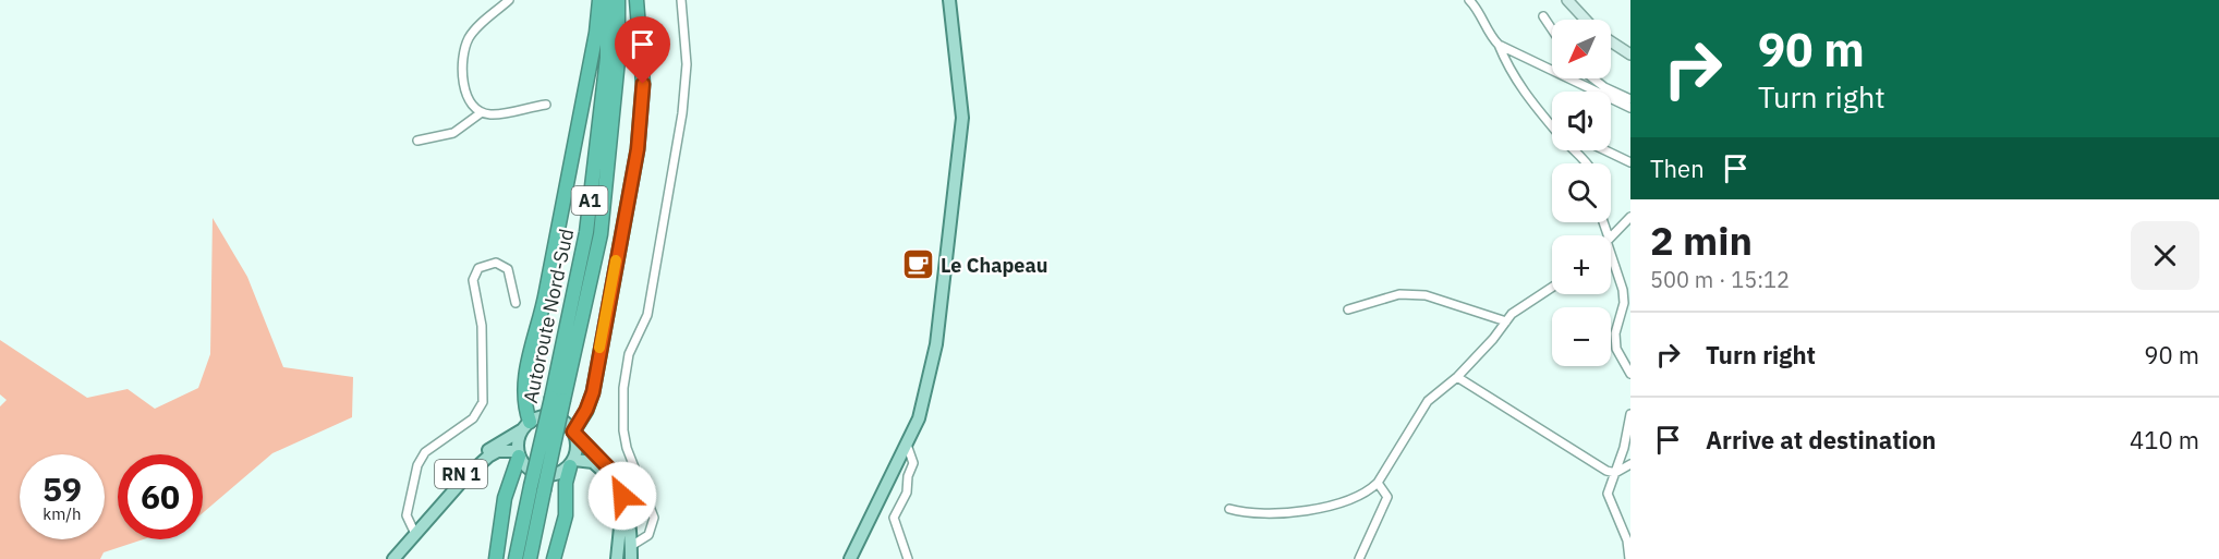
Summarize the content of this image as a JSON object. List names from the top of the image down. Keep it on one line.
{"streets":{"highway":["A1","Autoroute Nord-Sud"],"main road":["RN 1"]},"places":{"cafe":["Le Chapeau"]},"north":"bottom left","page":{"turn":["90 m","Turn right"],"map_buttons":["+","−"],"then":"Then","heading":["2 min","500 m · 15:12"],"list":[{"name":"Turn right","value":"90 m"},{"name":"Arrive at destination","value":"410 m"}],"speed":"59 km/h","limit":"60"}}
